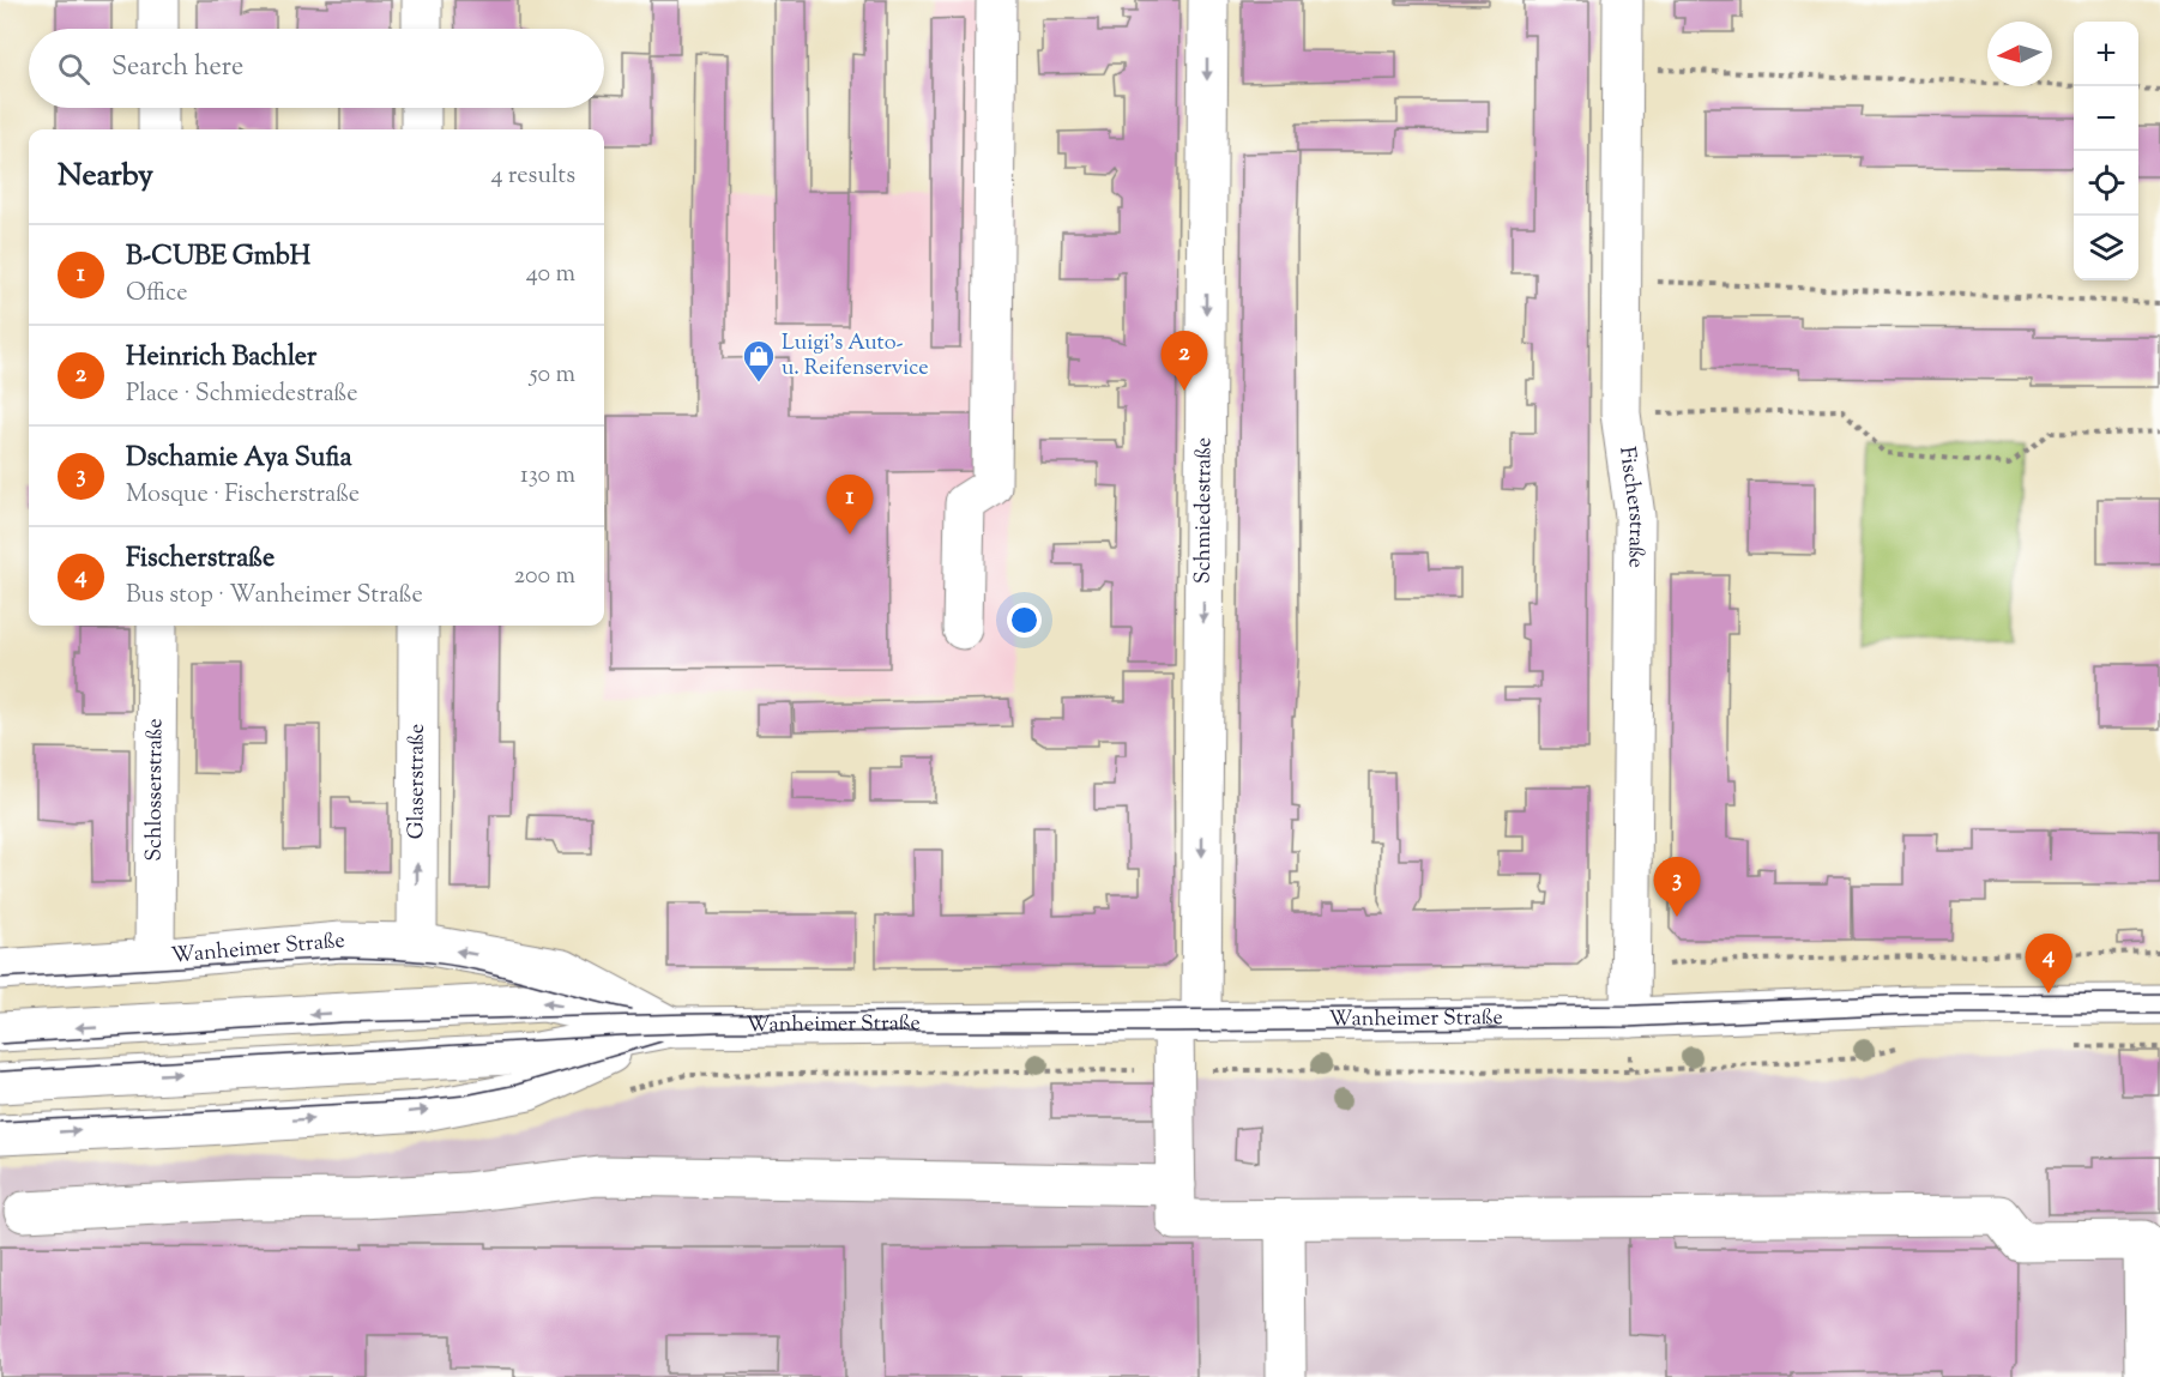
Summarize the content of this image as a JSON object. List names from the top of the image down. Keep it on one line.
{"streets":{"street":["Fischerstraße","Schmiedestraße","Glaserstraße","Schlosserstraße","Wanheimer Straße"]},"crossings":[["Fischerstraße","Wanheimer Straße"],["Schmiedestraße","Wanheimer Straße"],["Glaserstraße","Wanheimer Straße"],["Schlosserstraße","Wanheimer Straße"]],"one_way":["Glaserstraße"],"places":{"shop":["Luigi's Auto- u. Reifenservice"]},"north":"left","page":{"map_buttons":["+","−"],"search":"Search here","heading":["Nearby","4 results"],"list":[{"mark":"1","name":"B-CUBE GmbH","note":"Office","value":"40 m"},{"mark":"2","name":"Heinrich Bachler","note":"Place · Schmiedestraße","value":"50 m"},{"mark":"3","name":"Dschamie Aya Sufia","note":"Mosque · Fischerstraße","value":"130 m"},{"mark":"4","name":"Fischerstraße","note":"Bus stop · Wanheimer Straße","value":"200 m"}],"pins":["2","1","3","4"]}}
